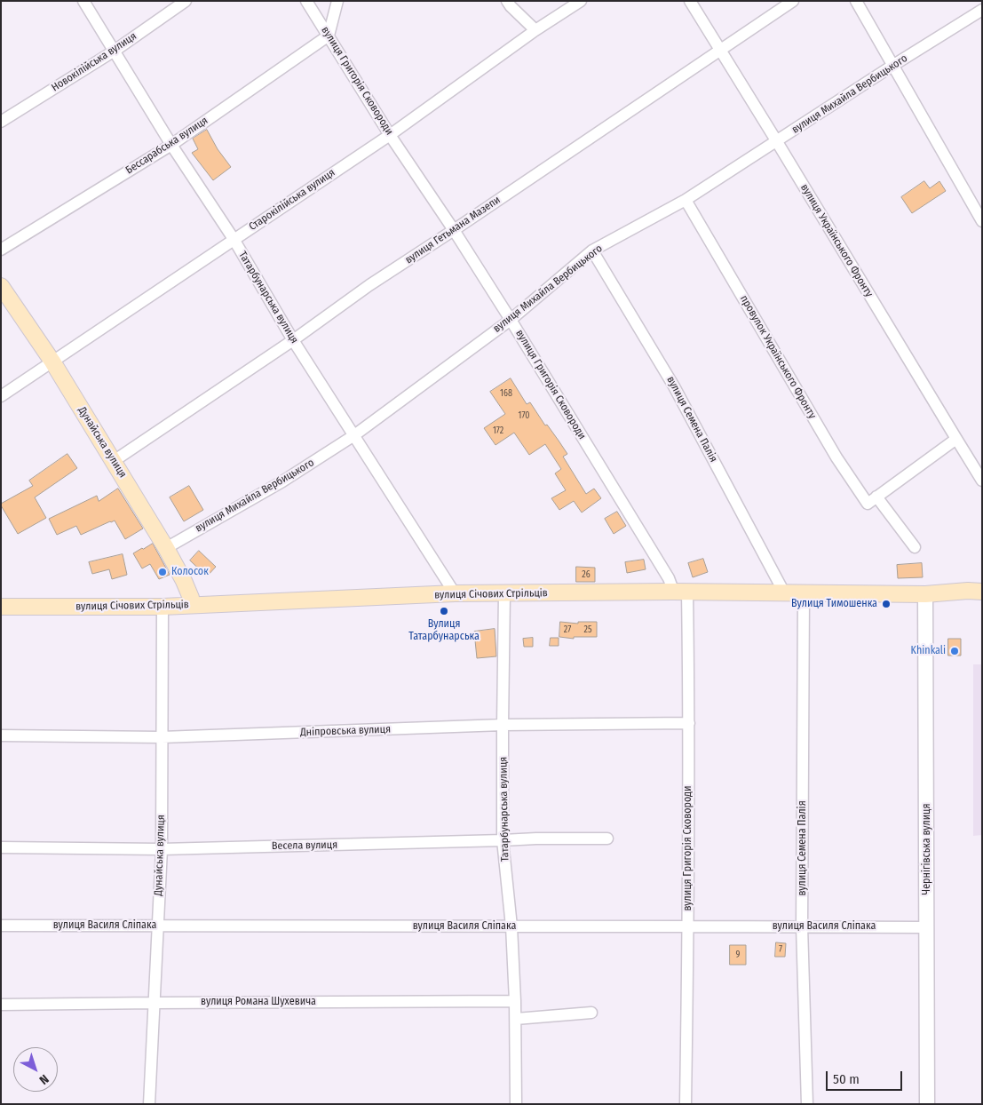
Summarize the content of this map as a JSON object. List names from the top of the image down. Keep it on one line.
{"streets":{"main road":["Дунайська вулиця","вулиця Січових Стрільців"],"street":["Новокілійська вулиця","вулиця Григорія Сковороди","вулиця Михайла Вербицького","Бессарабська вулиця","Старокілійська вулиця","вулиця Гетьмана Мазепи","вулиця Українського Фронту","Татарбунарська вулиця","провулок Українського Фронту","вулиця Семена Палія","Дніпровська вулиця","Весела вулиця","Чернігівська вулиця","вулиця Василя Сліпака","вулиця Романа Шухевича"]},"crossings":[["Новокілійська вулиця","Татарбунарська вулиця"],["вулиця Григорія Сковороди","вулиця Михайла Вербицького"],["вулиця Григорія Сковороди","Бессарабська вулиця"],["вулиця Григорія Сковороди","Старокілійська вулиця"],["вулиця Григорія Сковороди","вулиця Гетьмана Мазепи"],["вулиця Григорія Сковороди","вулиця Січових Стрільців"],["вулиця Григорія Сковороди","Дніпровська вулиця"],["вулиця Григорія Сковороди","вулиця Василя Сліпака"],["вулиця Михайла Вербицького","вулиця Українського Фронту"],["вулиця Михайла Вербицького","Татарбунарська вулиця"],["вулиця Михайла Вербицького","провулок Українського Фронту"],["вулиця Михайла Вербицького","вулиця Семена Палія"],["вулиця Михайла Вербицького","Дунайська вулиця"],["Бессарабська вулиця","Татарбунарська вулиця"],["Старокілійська вулиця","Татарбунарська вулиця"],["Старокілійська вулиця","Дунайська вулиця"],["вулиця Гетьмана Мазепи","вулиця Українського Фронту"],["вулиця Гетьмана Мазепи","Татарбунарська вулиця"],["вулиця Гетьмана Мазепи","Дунайська вулиця"],["Татарбунарська вулиця","вулиця Січових Стрільців"],["Татарбунарська вулиця","Дніпровська вулиця"],["Татарбунарська вулиця","Весела вулиця"],["Татарбунарська вулиця","вулиця Василя Сліпака"],["Татарбунарська вулиця","вулиця Романа Шухевича"],["вулиця Семена Палія","вулиця Січових Стрільців"],["вулиця Семена Палія","вулиця Василя Сліпака"],["Дунайська вулиця","вулиця Січових Стрільців"],["Дунайська вулиця","Дніпровська вулиця"],["Дунайська вулиця","Весела вулиця"],["Дунайська вулиця","вулиця Василя Сліпака"],["Дунайська вулиця","вулиця Романа Шухевича"],["вулиця Січових Стрільців","Чернігівська вулиця"],["Чернігівська вулиця","вулиця Василя Сліпака"]],"places":["Колосок","Вулиця Тимошенка","Вулиця Татарбунарська","Khinkali"],"house_numbers":["168","170","172","26","27","25","7","9"],"scale_bar":"50 m","north":"bottom right"}
